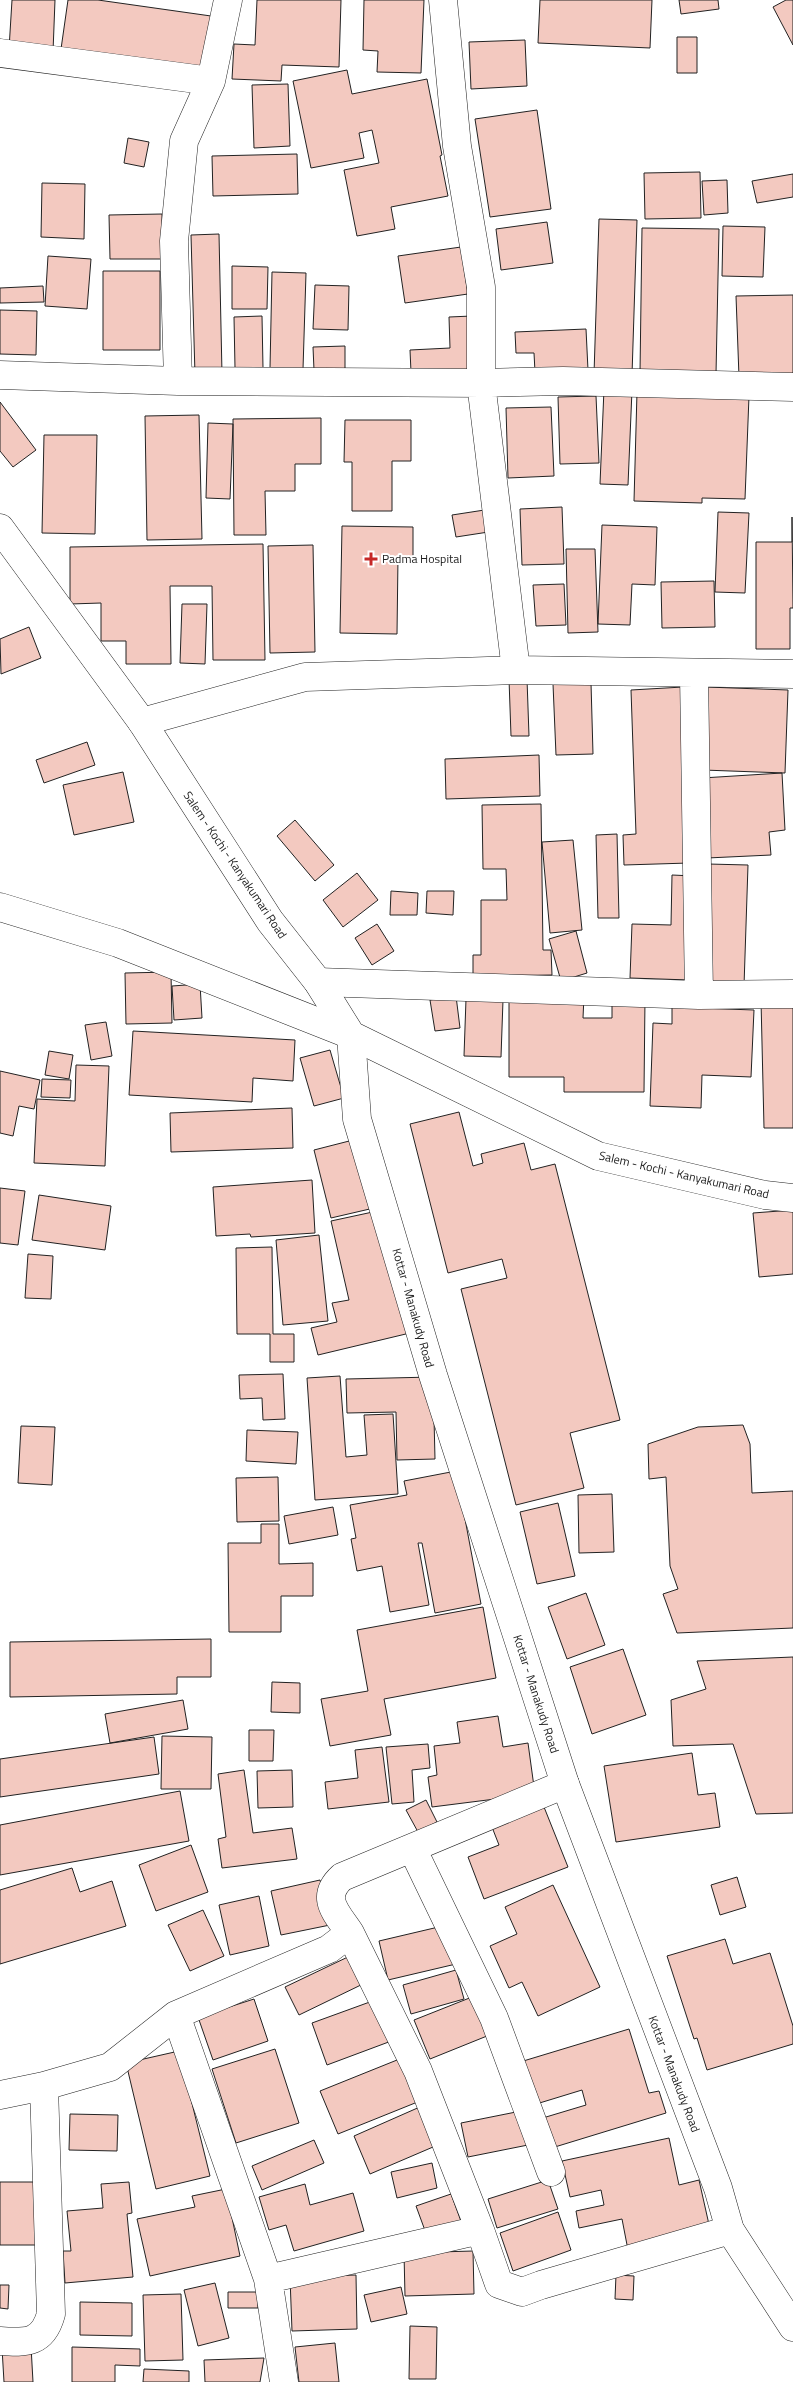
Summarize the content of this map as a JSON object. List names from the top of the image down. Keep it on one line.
{"streets":{"main road":["Salem - Kochi - Kanyakumari Road","Kottar - Manakudy Road"]},"crossings":[["Salem - Kochi - Kanyakumari Road","Kottar - Manakudy Road"]],"places":{"health":["Padma Hospital"]}}
